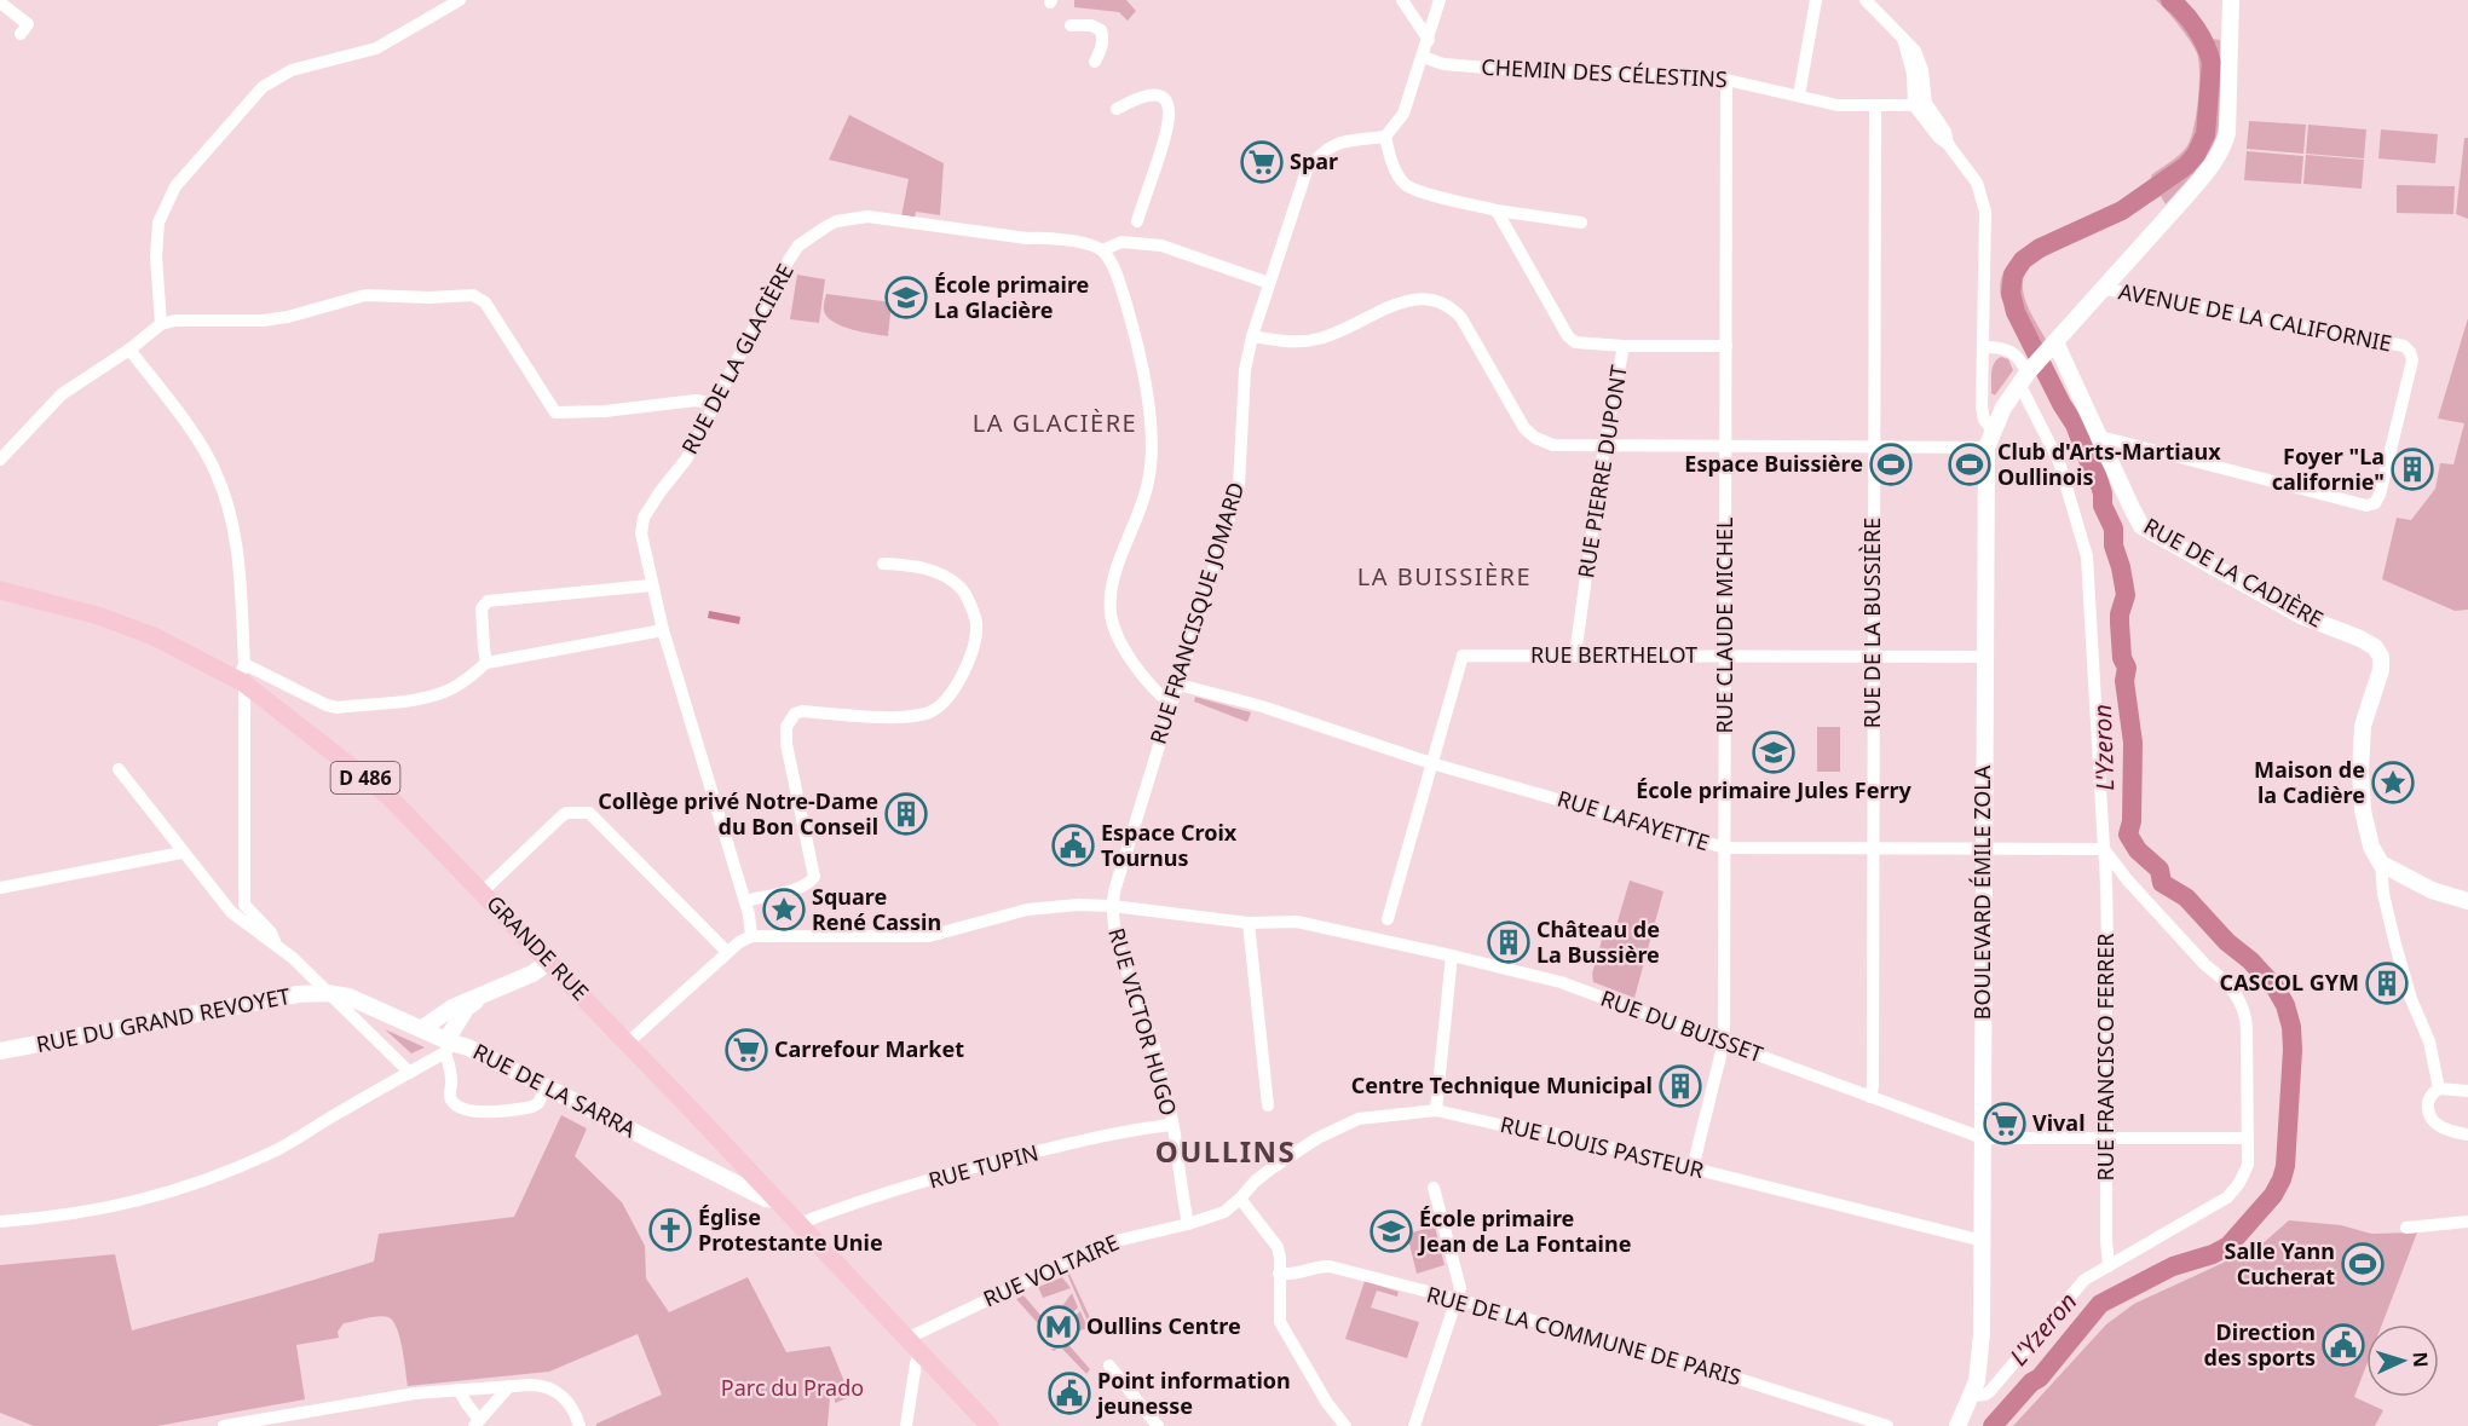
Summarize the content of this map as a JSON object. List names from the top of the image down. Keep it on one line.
{"streets":{"main road":["D 486","GRANDE RUE"],"street":["CHEMIN DES CÉLESTINS","AVENUE DE LA CALIFORNIE","RUE DE LA GLACIÈRE","RUE PIERRE DUPONT","RUE DE LA CADIÈRE","RUE FRANCISQUE JOMARD","RUE DE LA BUSSIÈRE","RUE CLAUDE MICHEL","RUE BERTHELOT","RUE LAFAYETTE","BOULEVARD ÉMILE ZOLA","RUE DU GRAND REVOYET","RUE VICTOR HUGO","RUE DU BUISSET","RUE FRANCISCO FERRER","RUE DE LA SARRA","RUE LOUIS PASTEUR","RUE TUPIN","RUE VOLTAIRE","RUE DE LA COMMUNE DE PARIS"]},"crossings":[["CHEMIN DES CÉLESTINS","RUE DE LA BUSSIÈRE"],["CHEMIN DES CÉLESTINS","RUE CLAUDE MICHEL"],["AVENUE DE LA CALIFORNIE","RUE DE LA CADIÈRE"],["AVENUE DE LA CALIFORNIE","BOULEVARD ÉMILE ZOLA"],["RUE DE LA GLACIÈRE","RUE FRANCISQUE JOMARD"],["RUE DE LA GLACIÈRE","RUE DU BUISSET"],["RUE PIERRE DUPONT","RUE CLAUDE MICHEL"],["RUE PIERRE DUPONT","RUE BERTHELOT"],["RUE DE LA CADIÈRE","BOULEVARD ÉMILE ZOLA"],["RUE FRANCISQUE JOMARD","RUE LAFAYETTE"],["RUE FRANCISQUE JOMARD","RUE VICTOR HUGO"],["RUE FRANCISQUE JOMARD","RUE DU BUISSET"],["RUE DE LA BUSSIÈRE","RUE BERTHELOT"],["RUE DE LA BUSSIÈRE","RUE LAFAYETTE"],["RUE DE LA BUSSIÈRE","RUE DU BUISSET"],["RUE CLAUDE MICHEL","RUE BERTHELOT"],["RUE CLAUDE MICHEL","RUE LAFAYETTE"],["RUE CLAUDE MICHEL","RUE DU BUISSET"],["RUE CLAUDE MICHEL","RUE LOUIS PASTEUR"],["RUE BERTHELOT","RUE LAFAYETTE"],["RUE BERTHELOT","BOULEVARD ÉMILE ZOLA"],["RUE LAFAYETTE","BOULEVARD ÉMILE ZOLA"],["BOULEVARD ÉMILE ZOLA","RUE DU BUISSET"],["BOULEVARD ÉMILE ZOLA","RUE LOUIS PASTEUR"],["GRANDE RUE","RUE DE LA SARRA"],["GRANDE RUE","RUE TUPIN"],["GRANDE RUE","RUE VOLTAIRE"],["RUE DU GRAND REVOYET","RUE DE LA SARRA"],["RUE VICTOR HUGO","RUE DU BUISSET"],["RUE VICTOR HUGO","RUE TUPIN"],["RUE VICTOR HUGO","RUE VOLTAIRE"],["RUE DU BUISSET","RUE FRANCISCO FERRER"],["RUE LOUIS PASTEUR","RUE VOLTAIRE"]],"districts":["LA GLACIÈRE","LA BUISSIÈRE","OULLINS"],"water":["L'Yzeron"],"parks":["Parc du Prado"],"places":{"supermarket":["Spar","Carrefour Market","Vival"],"school or university":["École primaire La Glacière","École primaire Jules Ferry","École primaire Jean de La Fontaine"],"sports":["Espace Buissière","Club d'Arts-Martiaux Oullinois","Salle Yann Cucherat"],"building":["Foyer \"La californie\"","Collège privé Notre-Dame du Bon Conseil","Château de La Bussière","CASCOL GYM","Centre Technique Municipal"],"place":["Maison de la Cadière","Square René Cassin"],"public building":["Espace Croix Tournus","Direction des sports","Point information jeunesse"],"church":["Église Protestante Unie"],"metro station":["Oullins Centre"]},"north":"right"}
